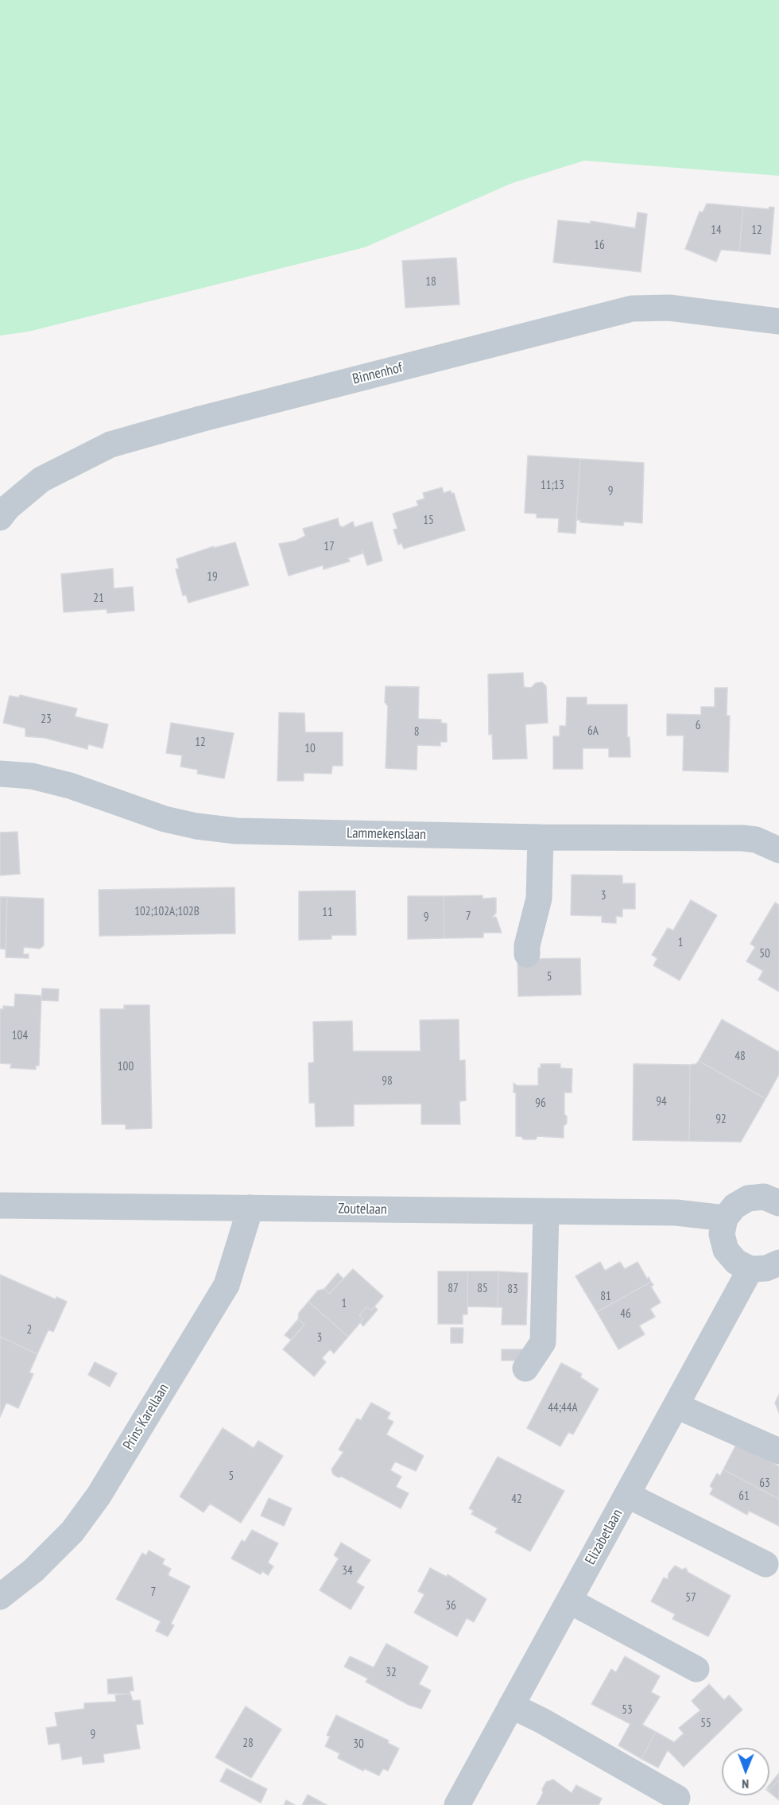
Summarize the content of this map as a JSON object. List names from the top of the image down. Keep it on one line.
{"streets":{"street":["Binnenhof","Lammekenslaan","Zoutelaan","Prins Karellaan","Elizabetlaan"]},"crossings":[["Zoutelaan","Prins Karellaan"]],"house_numbers":["14","12","16","18","11;13","9","15","17","19","21","23","6","6A","8","12","10","3","102;102A;102B","11","7","9","1","50","5","104","48","100","98","94","96","92","87","85","83","81","1","46","2","3","44;44A","5","63","61","42","34","7","57","36","32","53","55","9","28","30"],"north":"bottom"}
